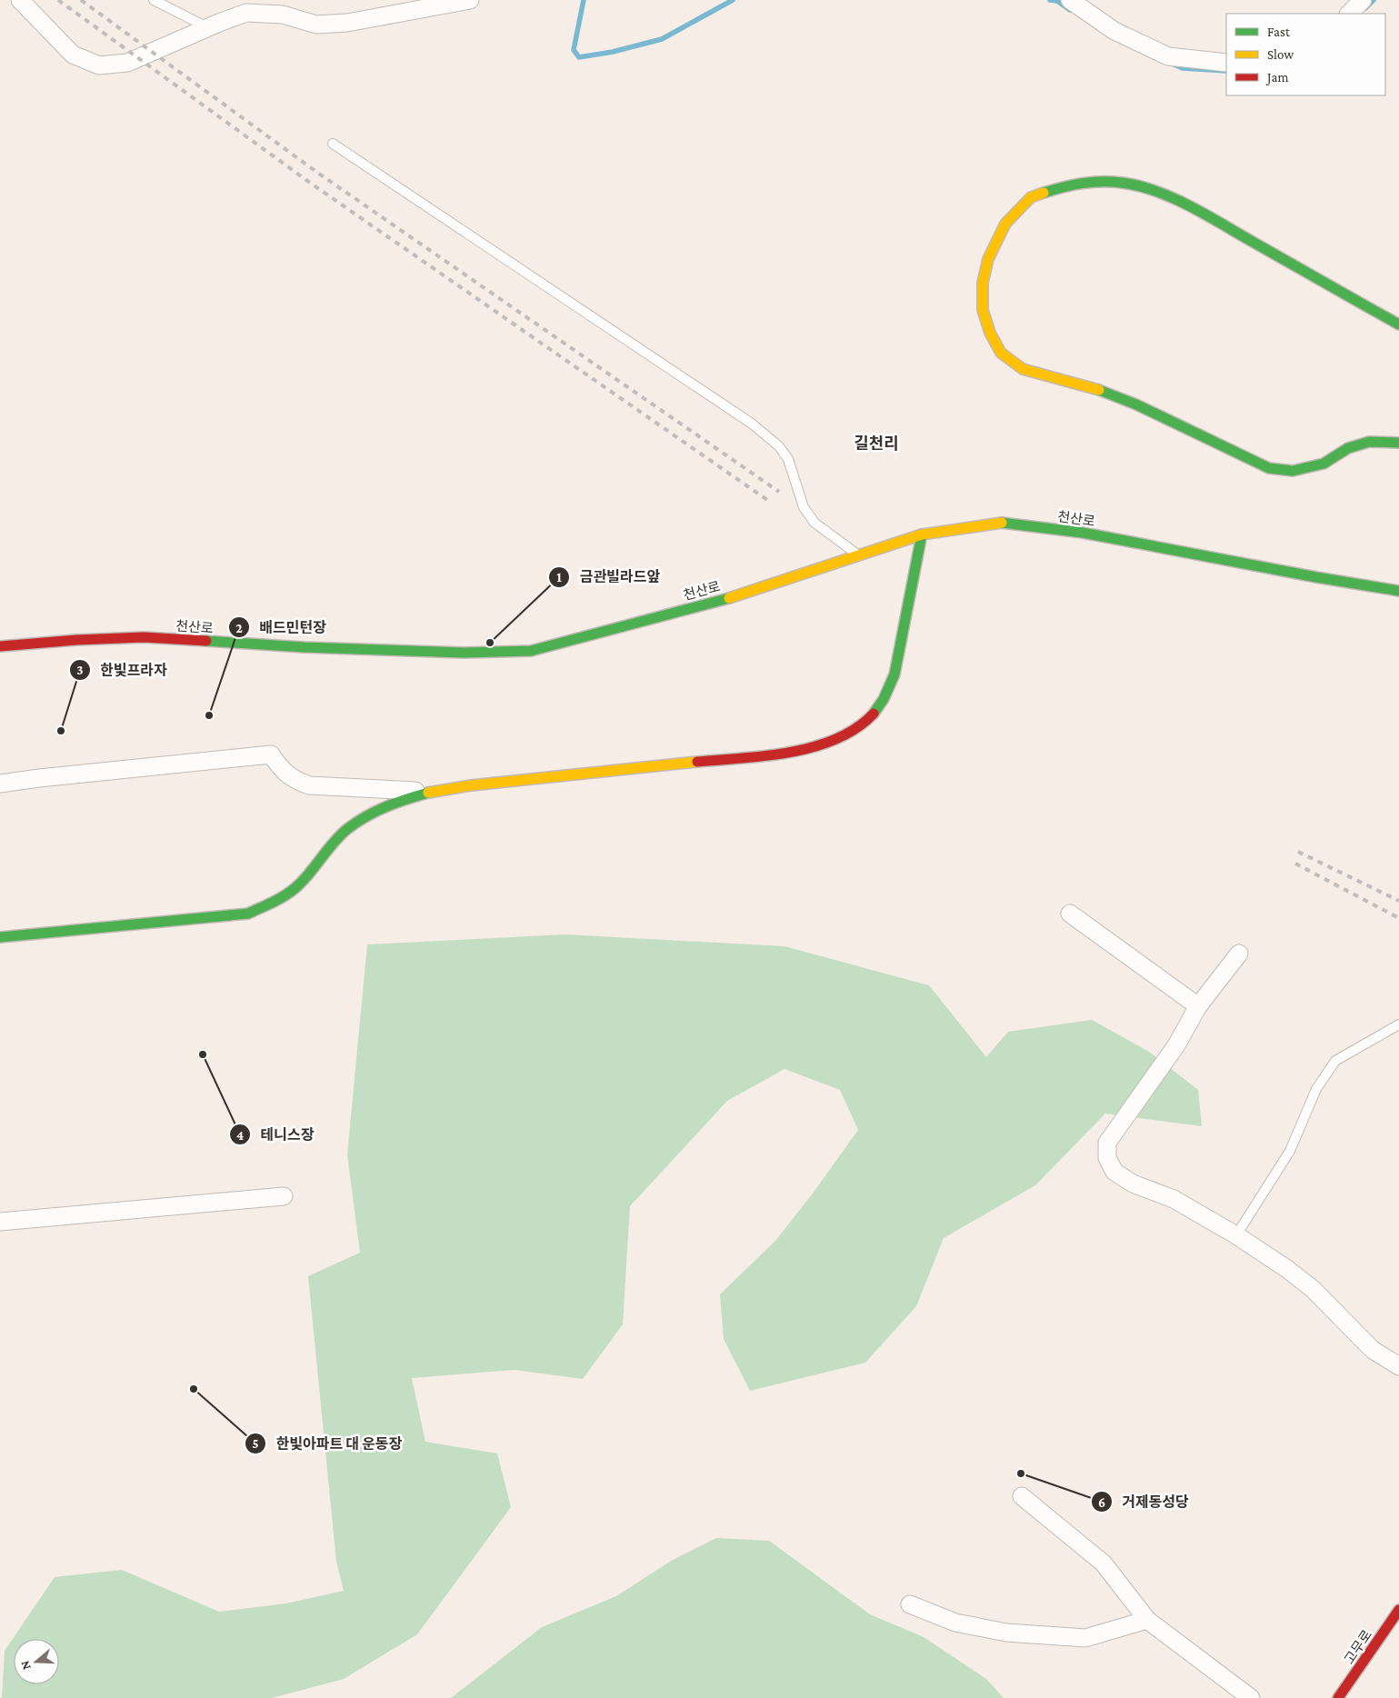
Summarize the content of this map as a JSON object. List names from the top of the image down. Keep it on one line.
{"streets":{"street":["천산로","고무로"]},"districts":["길천리"],"places":["금관빌라드앞","배드민턴장","한빛프라자","테니스장","한빛아파트 대 운동장","거제동성당"],"legend":["Fast","Slow","Jam"],"north":"left"}
